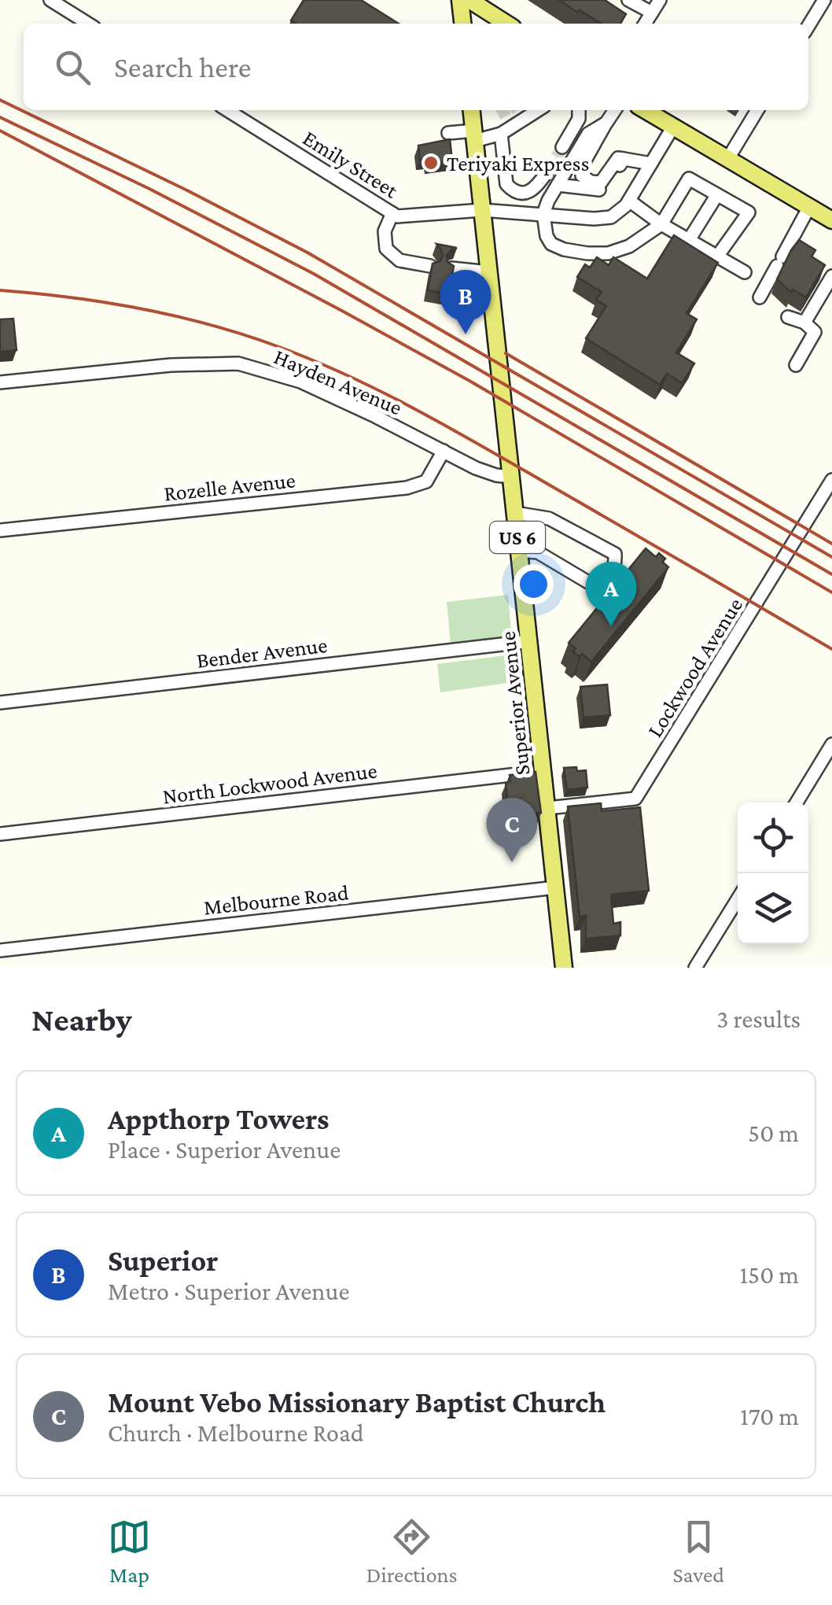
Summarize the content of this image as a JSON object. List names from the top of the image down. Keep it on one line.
{"streets":{"main road":["US 6","Superior Avenue"],"street":["Emily Street","Hayden Avenue","Rozelle Avenue","Bender Avenue","Lockwood Avenue","North Lockwood Avenue","Melbourne Road"]},"crossings":[["Emily Street","Superior Avenue"],["Hayden Avenue","Rozelle Avenue"],["Hayden Avenue","Superior Avenue"],["Bender Avenue","Superior Avenue"],["Lockwood Avenue","Superior Avenue"],["Superior Avenue","North Lockwood Avenue"],["Superior Avenue","Melbourne Road"]],"places":["Teriyaki Express"],"page":{"search":"Search here","pins":["B","A","C"],"heading":["Nearby","3 results"],"list":[{"mark":"A","name":"Appthorp Towers","note":"Place · Superior Avenue","value":"50 m"},{"mark":"B","name":"Superior","note":"Metro · Superior Avenue","value":"150 m"},{"mark":"C","name":"Mount Vebo Missionary Baptist Church","note":"Church · Melbourne Road","value":"170 m"}],"nav":["Map","Directions","Saved"]}}
